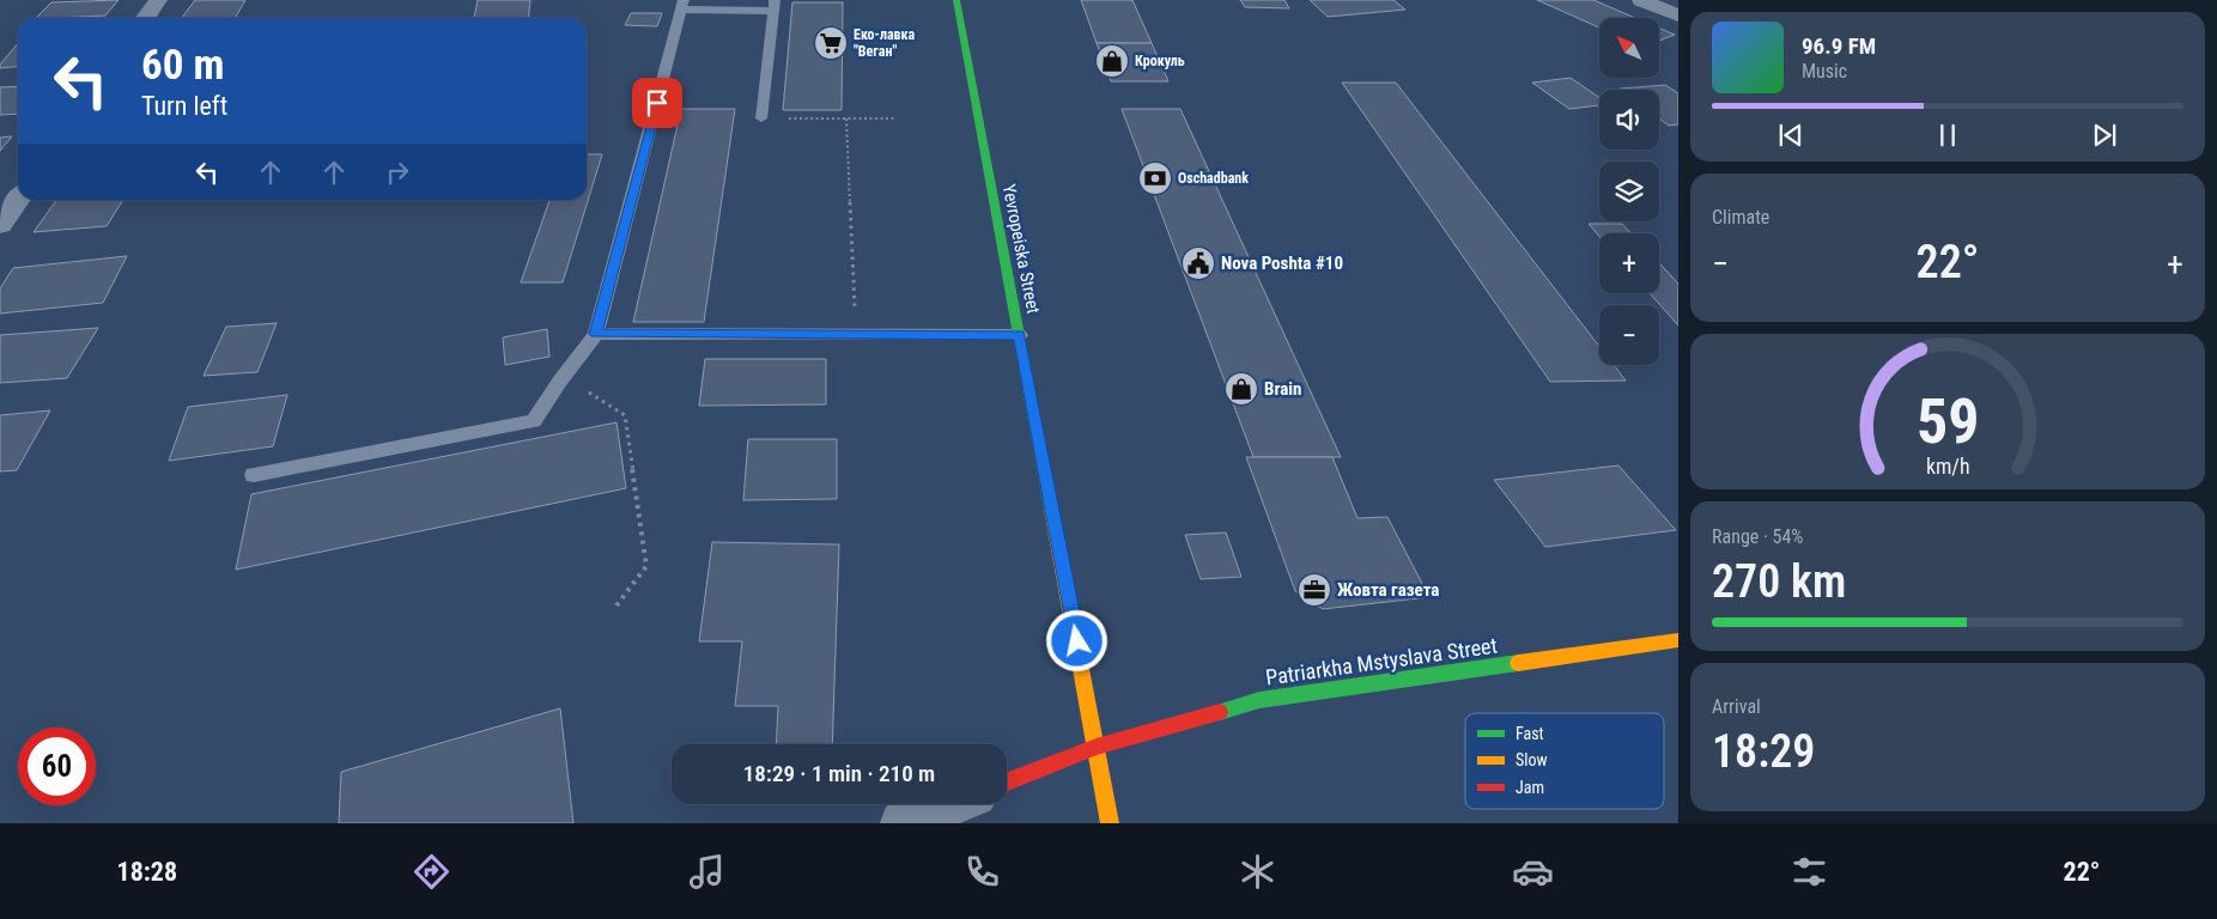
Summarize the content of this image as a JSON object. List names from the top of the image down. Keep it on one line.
{"streets":{"main road":["Yevropeiska Street","Patriarkha Mstyslava Street"]},"crossings":[["Yevropeiska Street","Patriarkha Mstyslava Street"]],"places":{"supermarket":["Еко-лавка \"Веган\""],"shop":["Крокуль","Brain"],"bank":["Oschadbank"],"public building":["Nova Poshta #10"],"office":["Жовта газета"]},"legend":["Fast","Slow","Jam"],"north":"top left","page":{"map_buttons":["+","−"],"turn":["60 m","Turn left"],"song":["96.9 FM","Music"],"tile":["Climate",["Range · 54%","270 km"],["Arrival","18:29"]],"heat":["−","22°","+"],"limit":"60","trip":"18:29 · 1 min · 210 m","tabs":["18:28","22°"],"gauge":["59","km/h"]}}
